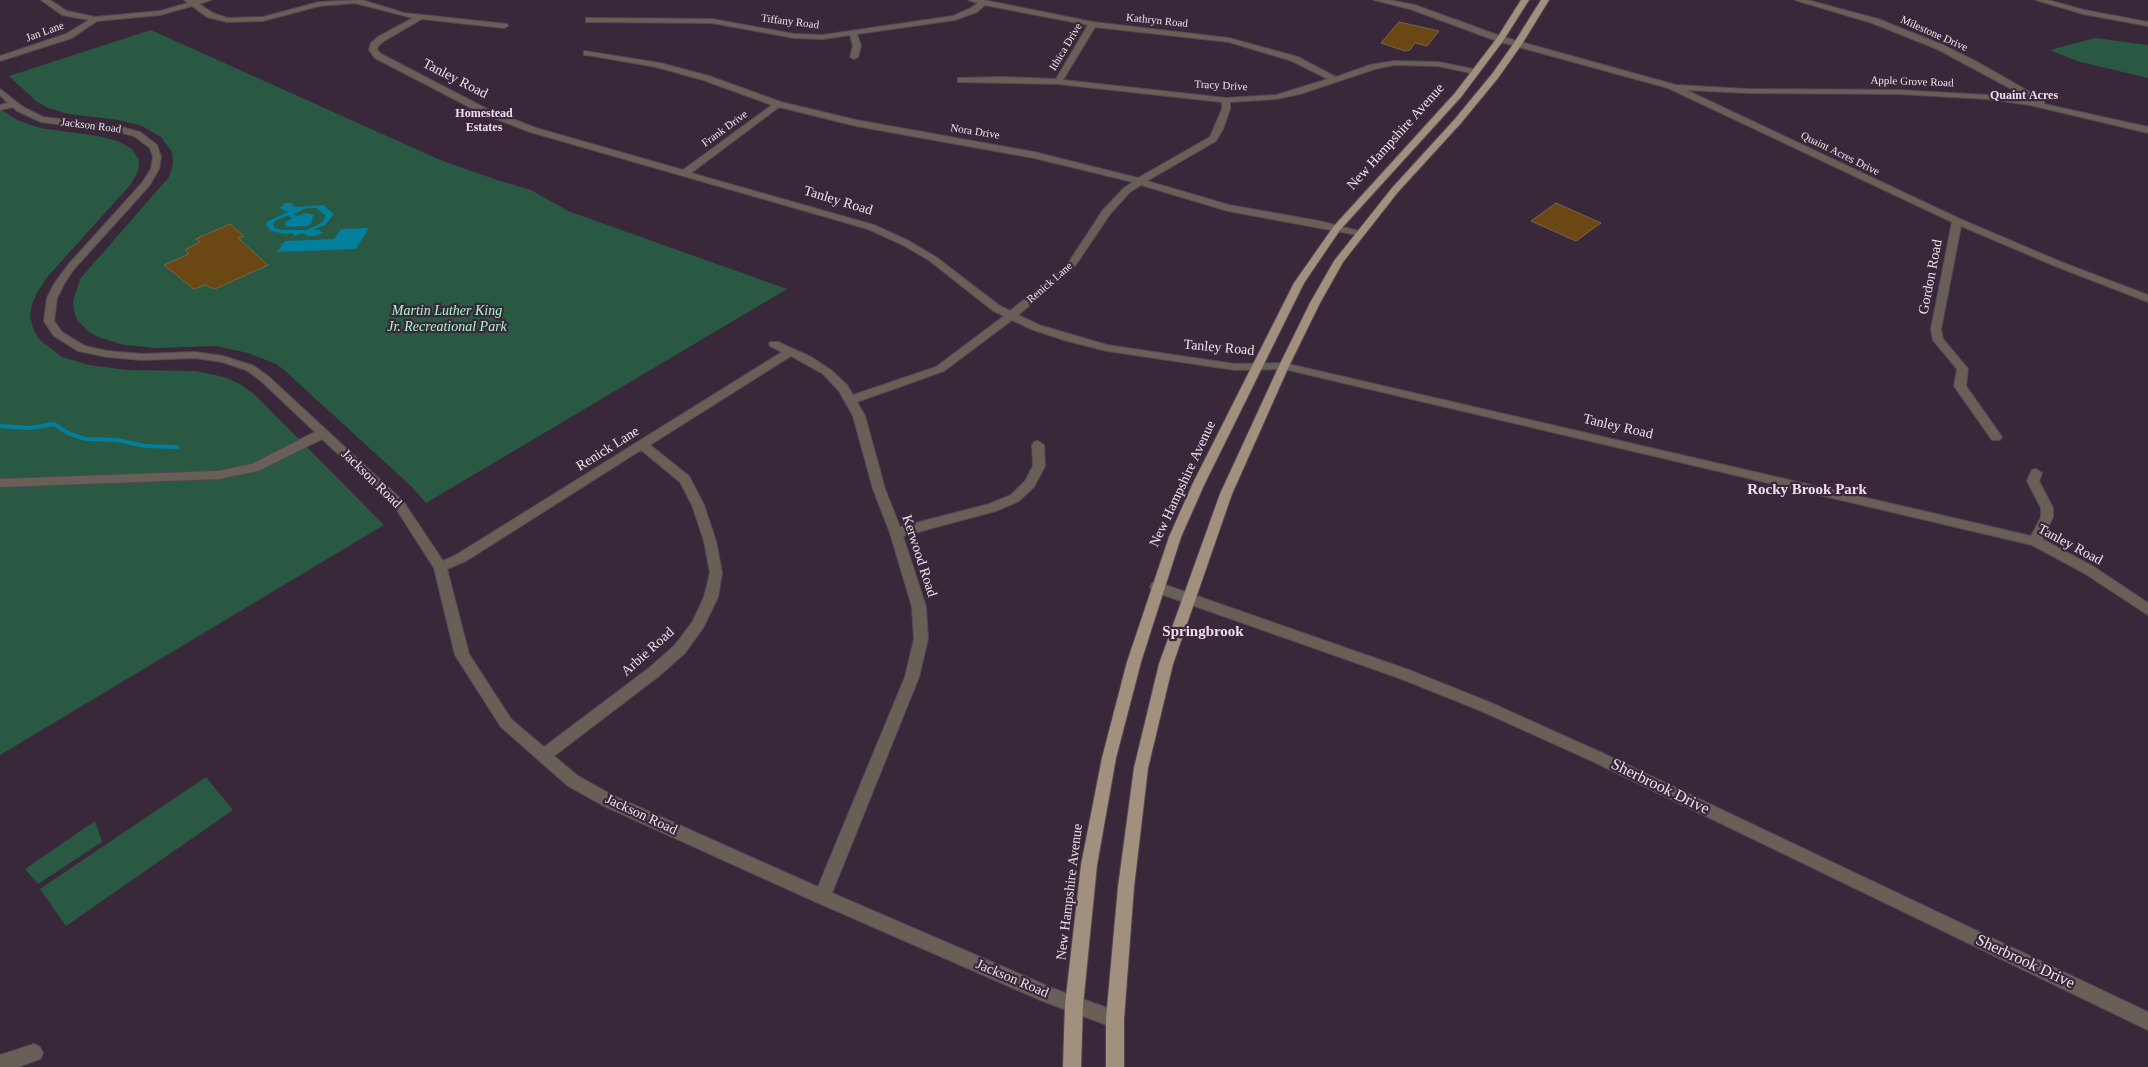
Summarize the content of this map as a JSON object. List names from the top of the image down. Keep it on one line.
{"streets":{"main road":["New Hampshire Avenue"],"street":["Kathryn Road","Tiffany Road","Jan Lane","Milestone Drive","Ithica Drive","Tanley Road","Apple Grove Road","Tracy Drive","Jackson Road","Frank Drive","Nora Drive","Quaint Acres Drive","Gordon Road","Renick Lane","Kerwood Road","Arbie Road","Sherbrook Drive"]},"crossings":[["Kathryn Road","Tiffany Road"],["Kathryn Road","Ithica Drive"],["Kathryn Road","Tracy Drive"],["Milestone Drive","Apple Grove Road"],["Ithica Drive","Tracy Drive"],["Tanley Road","Frank Drive"],["Tanley Road","New Hampshire Avenue"],["Tanley Road","Renick Lane"],["Apple Grove Road","Quaint Acres Drive"],["Tracy Drive","New Hampshire Avenue"],["Tracy Drive","Renick Lane"],["Jackson Road","New Hampshire Avenue"],["Jackson Road","Renick Lane"],["Jackson Road","Kerwood Road"],["Jackson Road","Arbie Road"],["Frank Drive","Nora Drive"],["Nora Drive","New Hampshire Avenue"],["Nora Drive","Renick Lane"],["New Hampshire Avenue","Quaint Acres Drive"],["New Hampshire Avenue","Sherbrook Drive"],["Quaint Acres Drive","Gordon Road"],["Renick Lane","Kerwood Road"],["Renick Lane","Arbie Road"]],"districts":["Quaint Acres","Homestead Estates","Rocky Brook Park","Springbrook"],"parks":["Martin Luther King Jr. Recreational Park"]}
